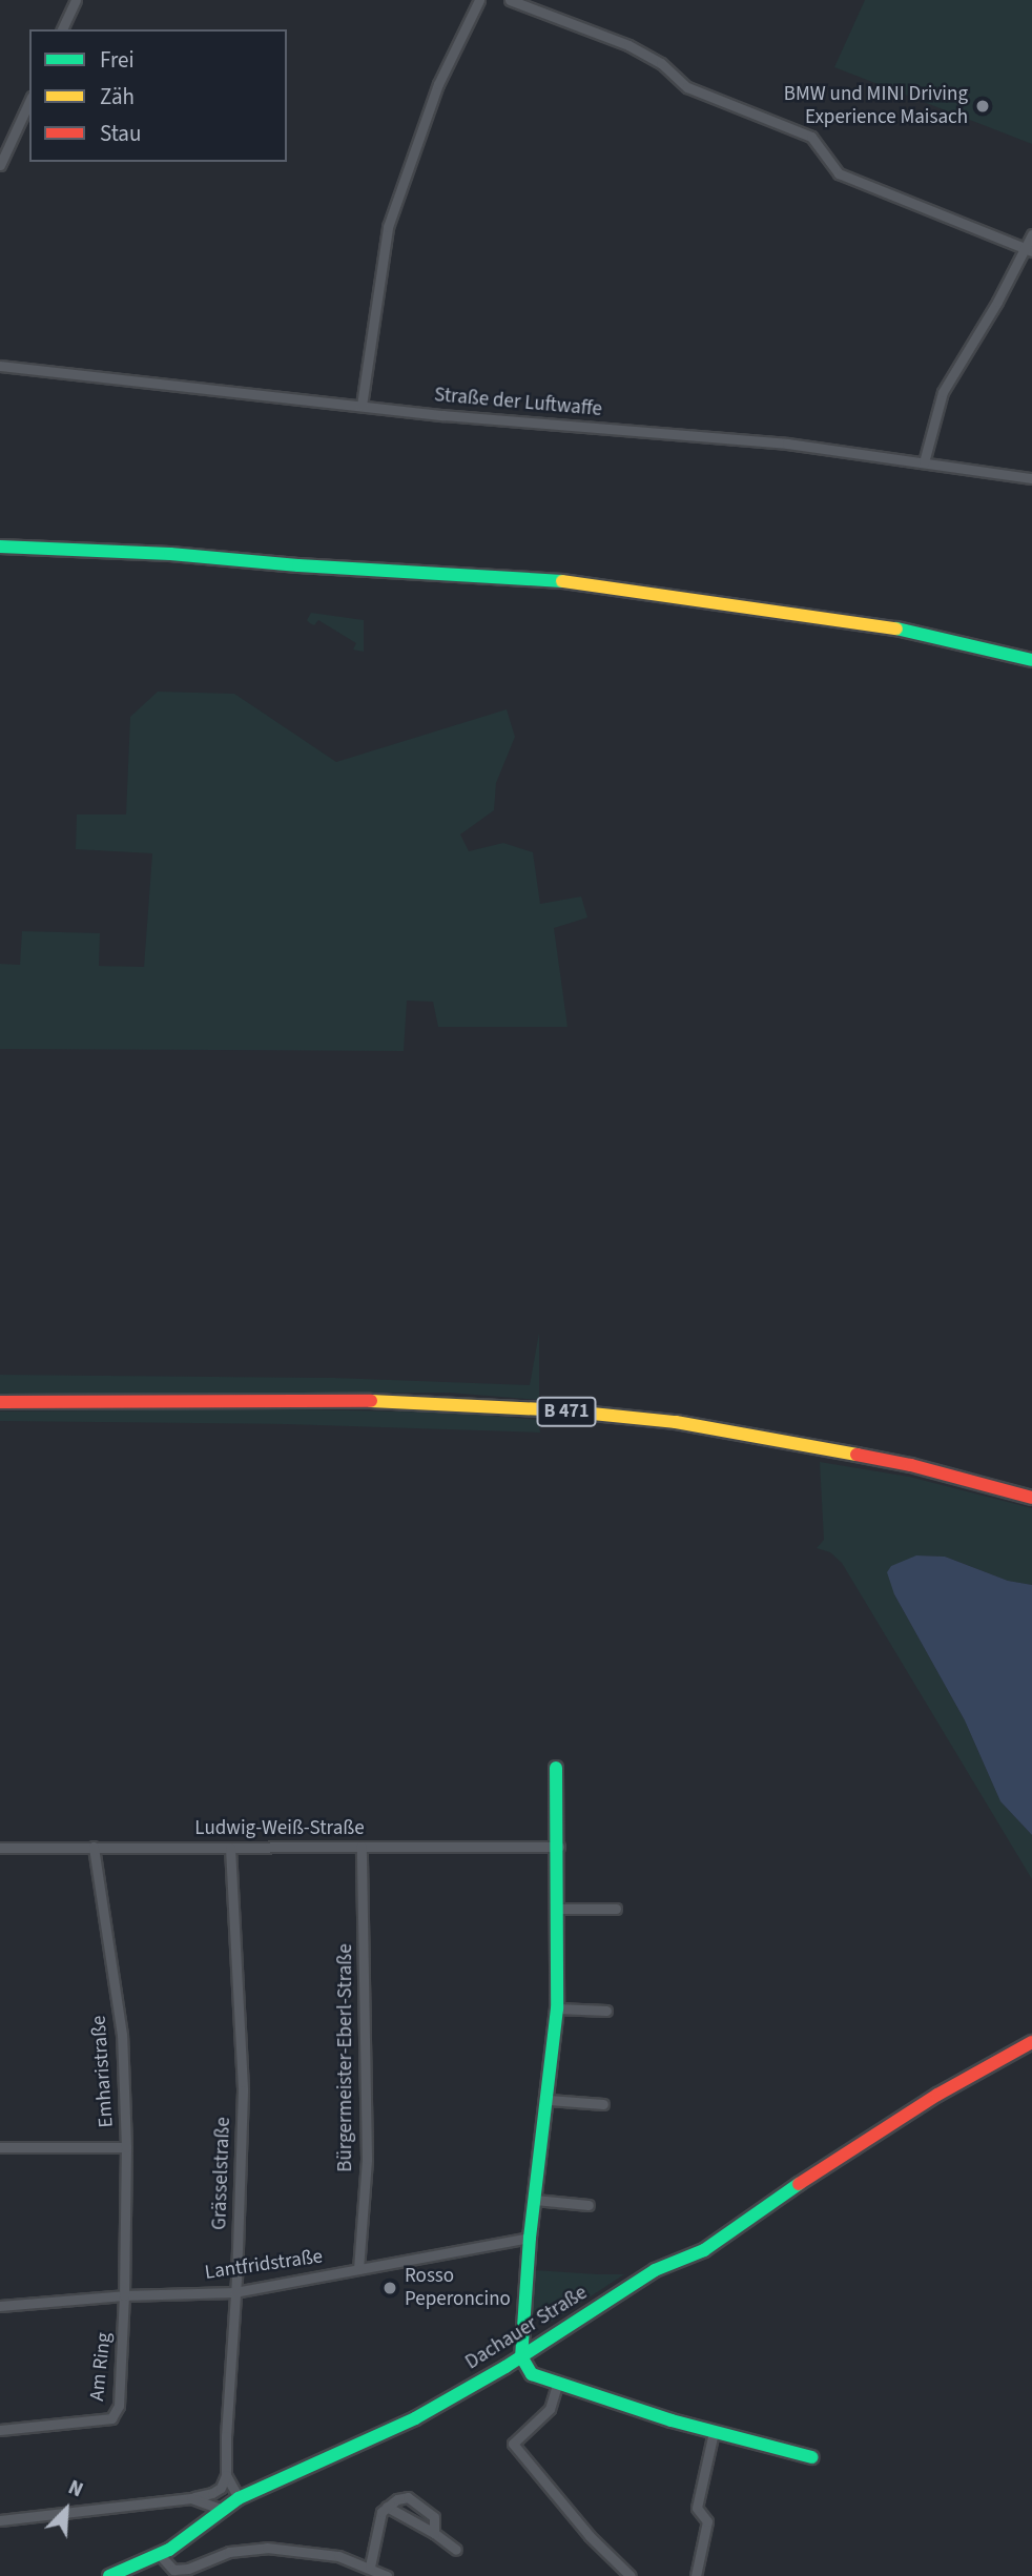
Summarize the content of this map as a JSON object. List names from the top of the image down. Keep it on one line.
{"streets":{"main road":["B 471","Dachauer Straße"],"street":["Straße der Luftwaffe","Ludwig-Weiß-Straße","Bürgermeister-Eberl-Straße","Emharistraße","Grässelstraße","Lantfridstraße","Am Ring"]},"crossings":[["Ludwig-Weiß-Straße","Bürgermeister-Eberl-Straße"],["Ludwig-Weiß-Straße","Emharistraße"],["Ludwig-Weiß-Straße","Grässelstraße"],["Bürgermeister-Eberl-Straße","Lantfridstraße"],["Emharistraße","Lantfridstraße"],["Emharistraße","Am Ring"],["Grässelstraße","Lantfridstraße"],["Lantfridstraße","Am Ring"]],"places":["BMW und MINI Driving Experience Maisach","Rosso Peperoncino"],"legend":["Frei","Zäh","Stau"],"north":"top right"}
